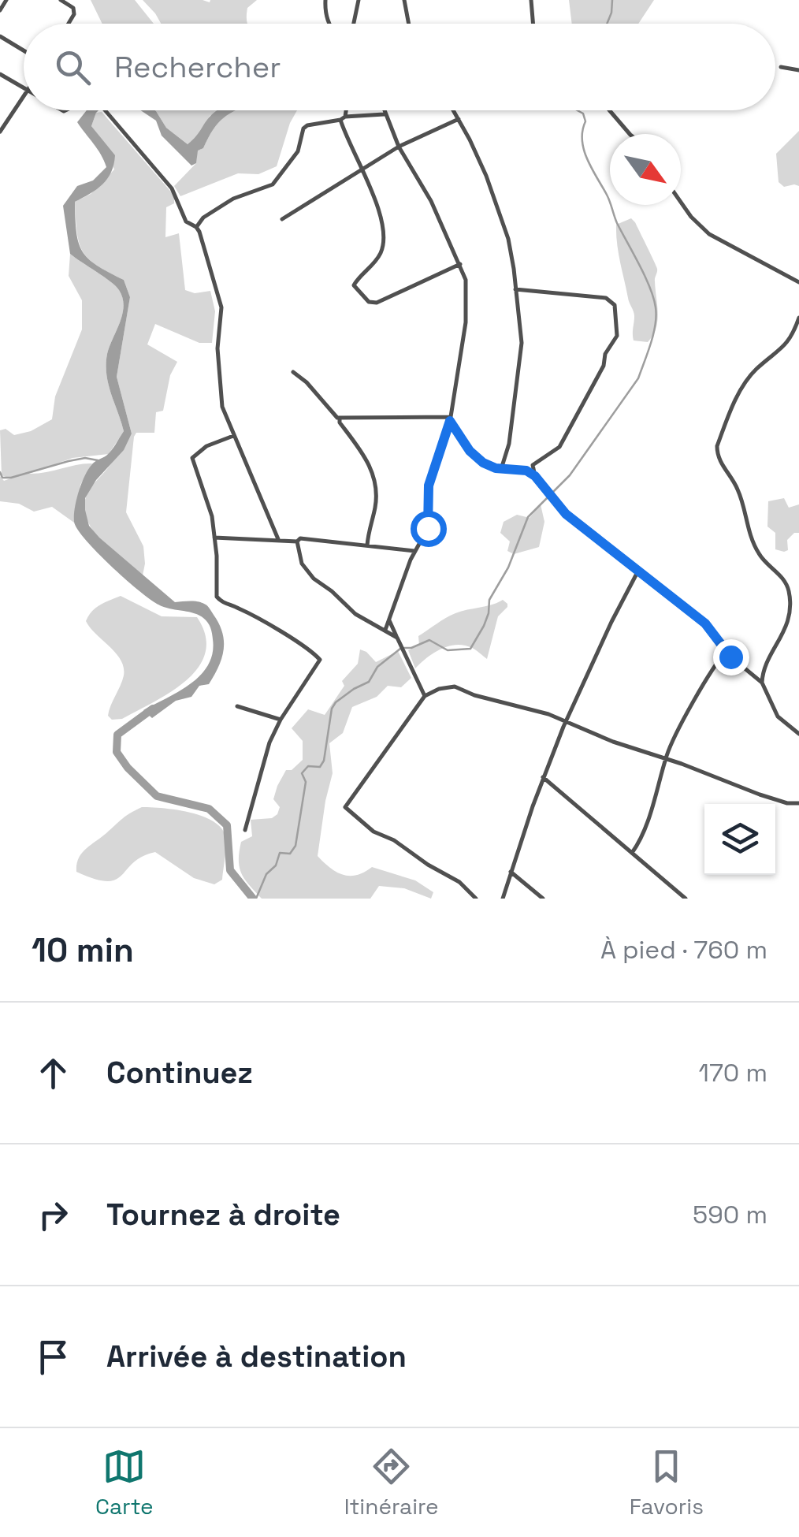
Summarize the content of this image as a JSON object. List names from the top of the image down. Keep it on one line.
{"north":"bottom right","page":{"search":"Rechercher","heading":["10 min","À pied · 760 m"],"list":[["Continuez","170 m"],["Tournez à droite","590 m"],"Arrivée à destination"],"nav":["Carte","Itinéraire","Favoris"]}}
